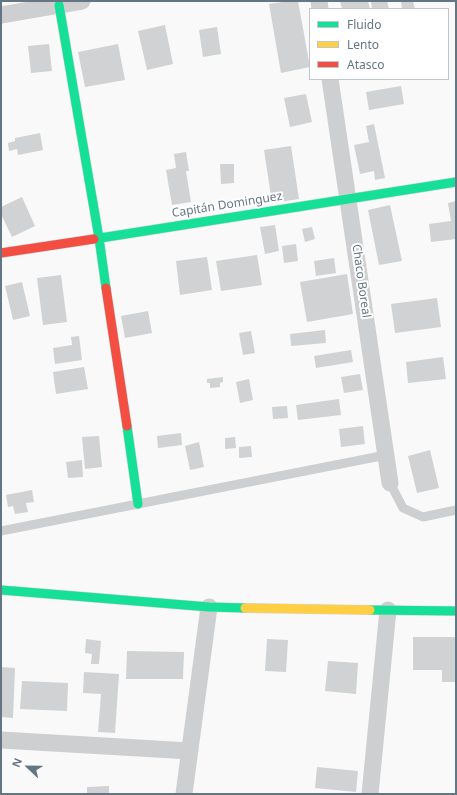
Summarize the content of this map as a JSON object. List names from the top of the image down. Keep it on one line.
{"streets":{"street":["Capitán Dominguez","Chaco Boreal"]},"crossings":[["Capitán Dominguez","Chaco Boreal"]],"legend":["Fluido","Lento","Atasco"],"north":"left"}
